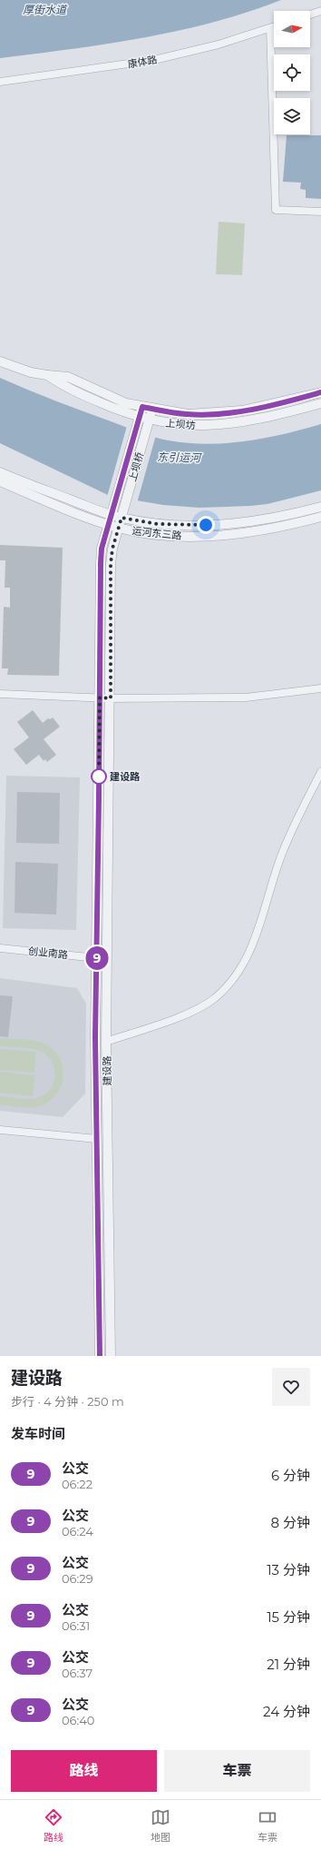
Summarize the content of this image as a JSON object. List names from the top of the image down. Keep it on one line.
{"streets":{"street":["康体路","上坝坊","上坝桥","运河东三路","创业南路","建设路"]},"crossings":[["上坝坊","上坝桥"],["上坝桥","建设路"],["运河东三路","建设路"],["创业南路","建设路"]],"water":["厚街水道","东引运河"],"places":["建设路"],"lines":["bus line 9"],"north":"right","page":{"on_map":"9","heading":[["建设路","步行 · 4 分钟 · 250 m"],"发车时间"],"list":[{"mark":"9","name":"公交","note":"06:22","value":"6 分钟"},{"mark":"9","name":"公交","note":"06:24","value":"8 分钟"},{"mark":"9","name":"公交","note":"06:29","value":"13 分钟"},{"mark":"9","name":"公交","note":"06:31","value":"15 分钟"},{"mark":"9","name":"公交","note":"06:37","value":"21 分钟"},{"mark":"9","name":"公交","note":"06:40","value":"24 分钟"}],"buttons":["路线","车票"],"tabs":["路线","地图","车票"]}}
